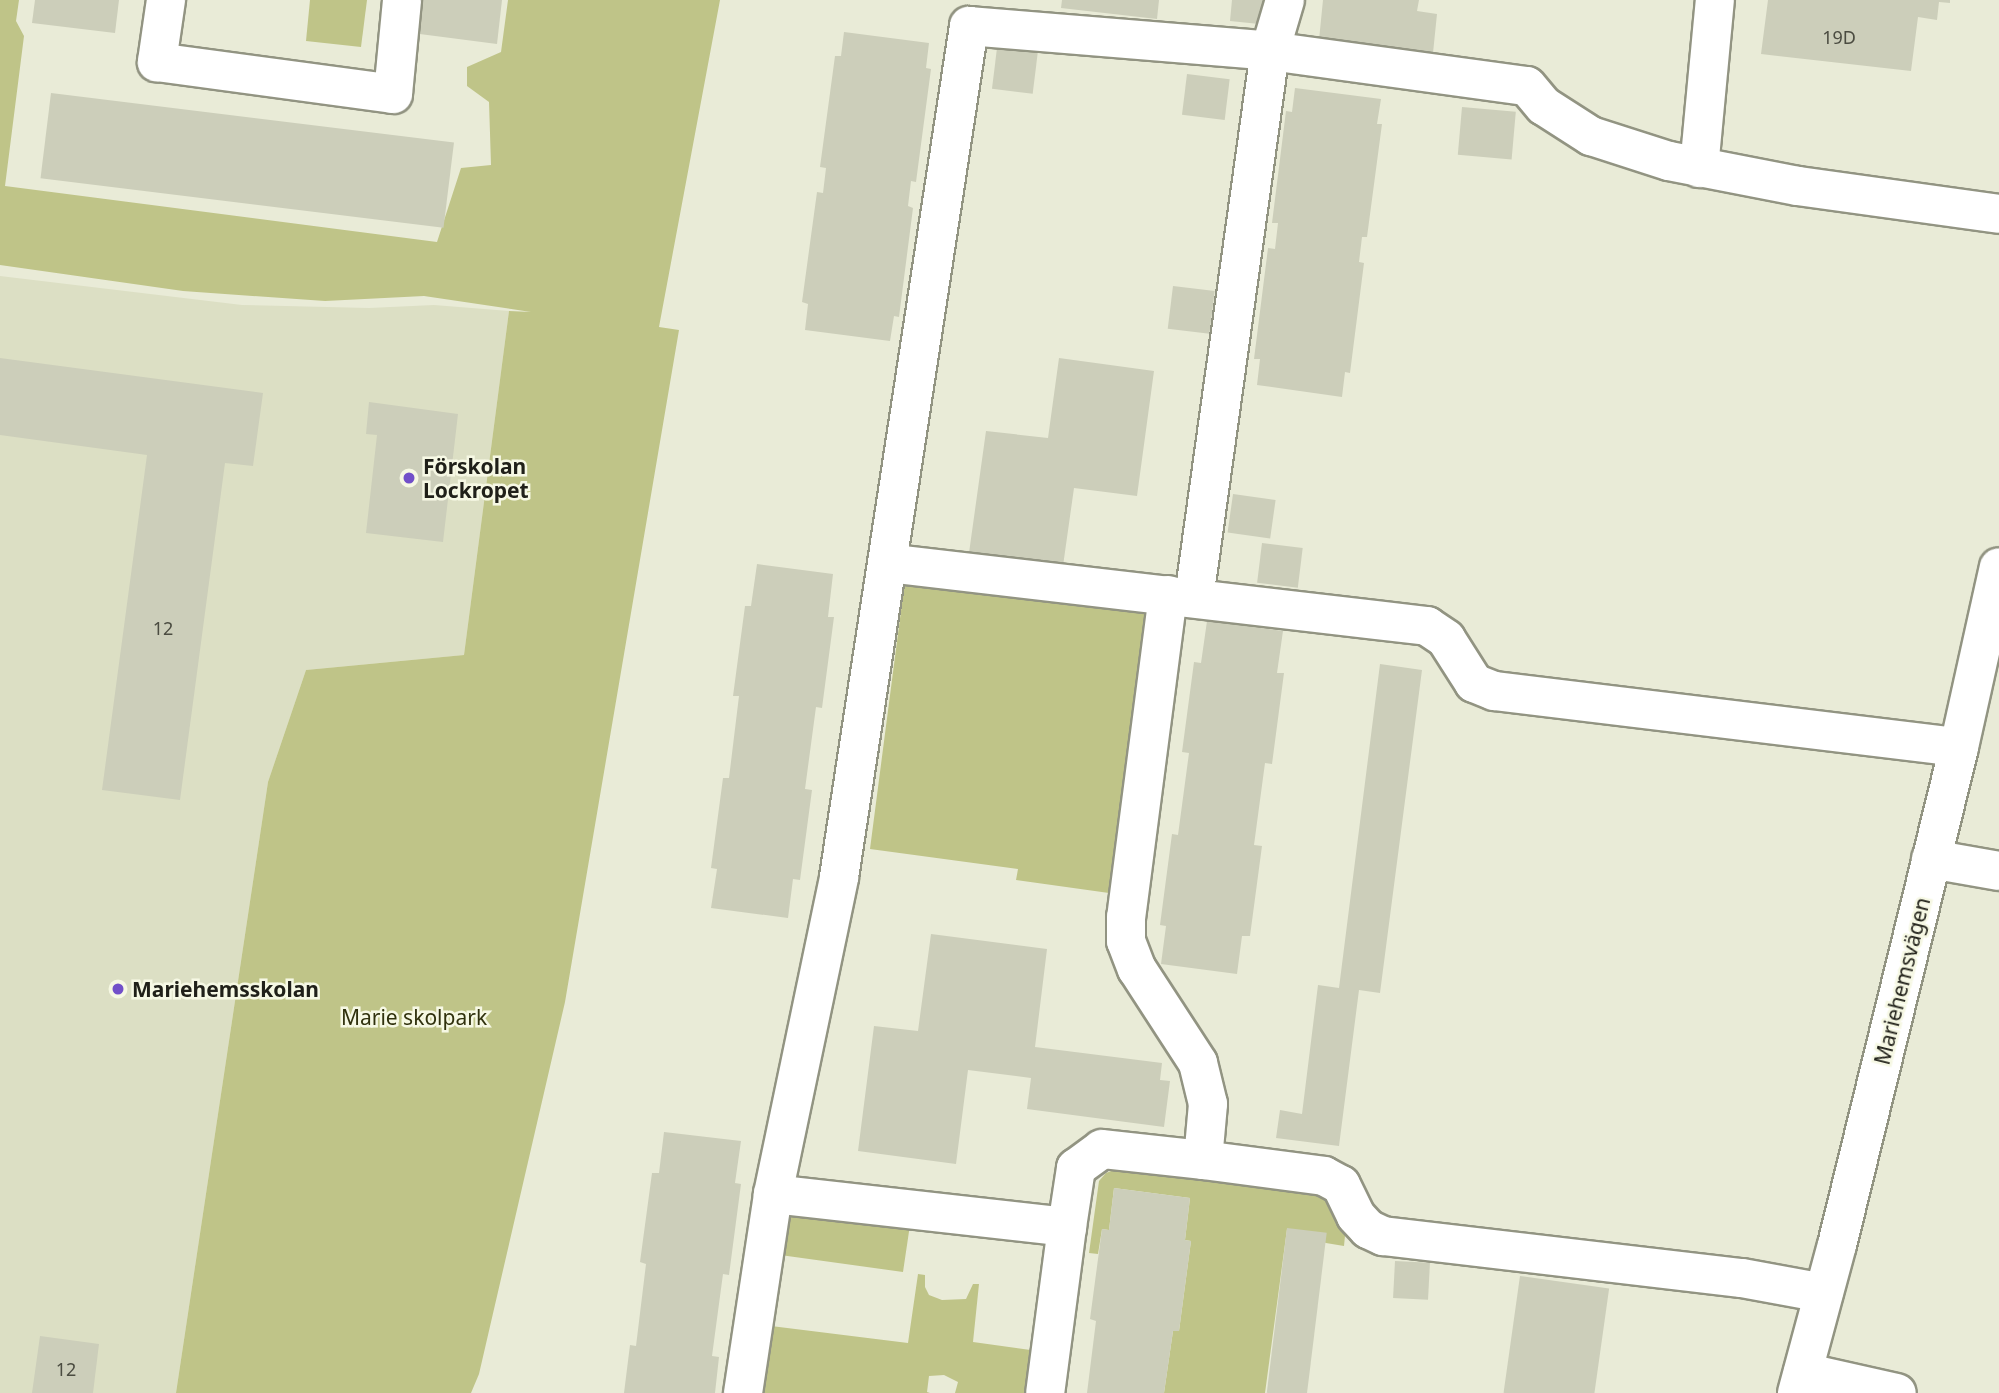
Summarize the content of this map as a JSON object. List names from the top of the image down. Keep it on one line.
{"streets":{"street":["Mariehemsvägen"]},"parks":["Marie skolpark"],"places":["Förskolan Lockropet","Mariehemsskolan"],"house_numbers":["19D","12","12"]}
